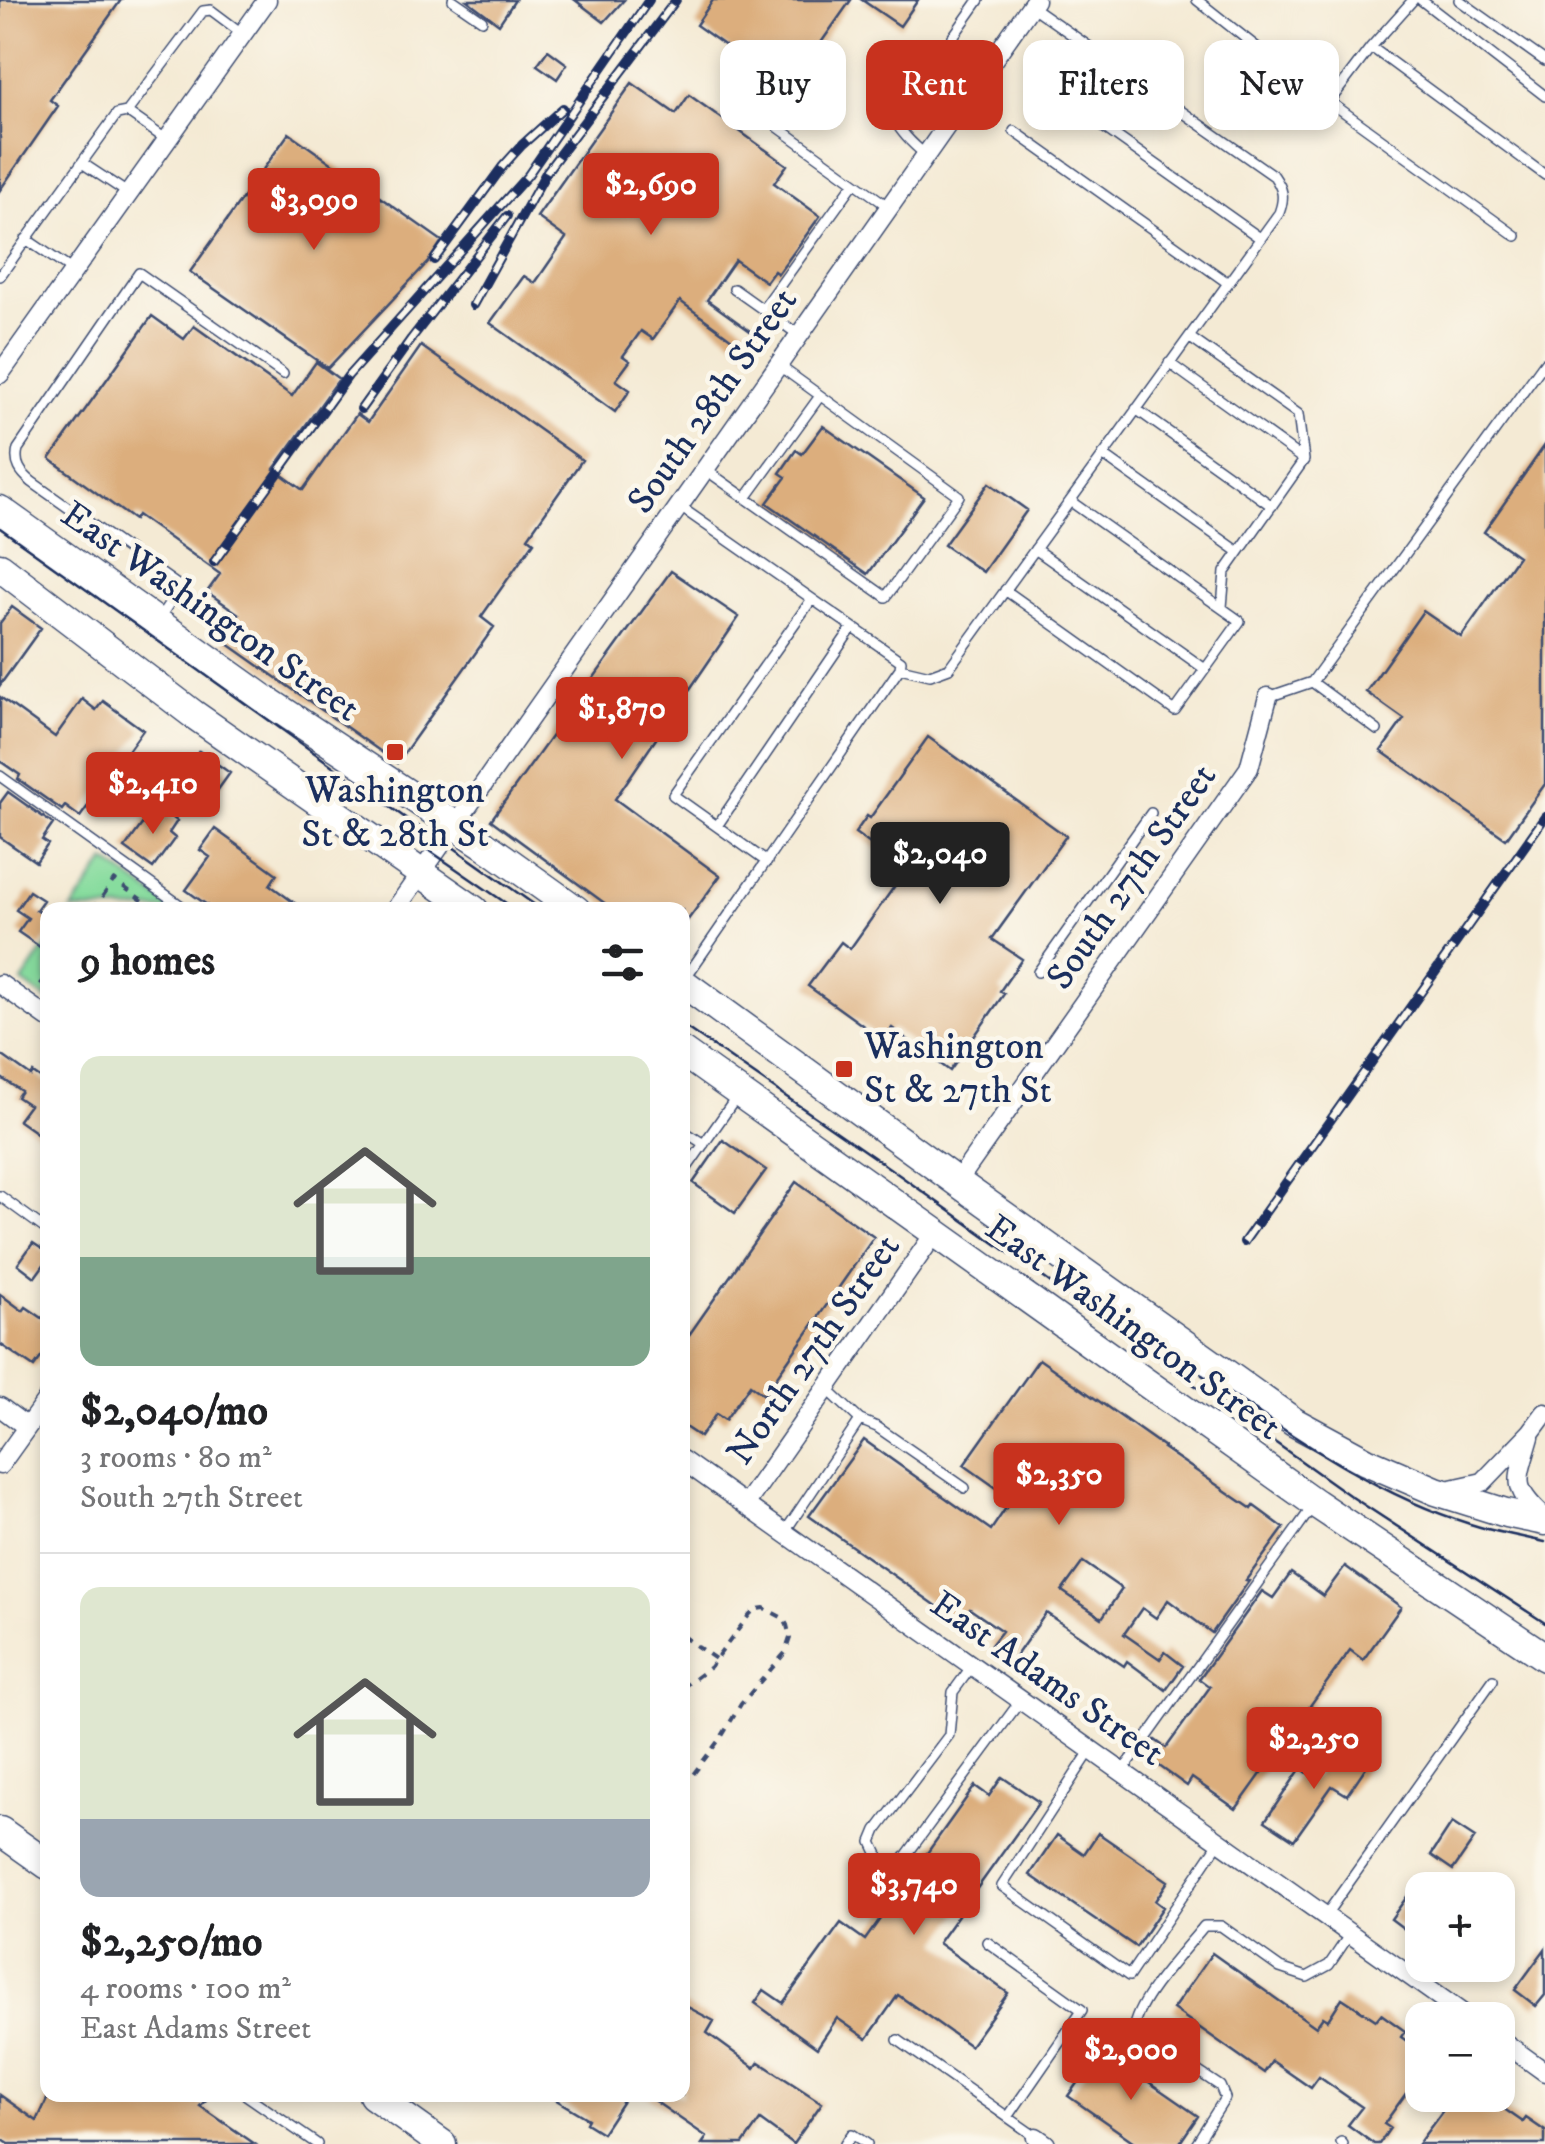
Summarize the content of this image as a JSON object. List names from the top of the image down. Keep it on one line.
{"streets":{"main road":["East Washington Street"],"street":["South 28th Street","South 27th Street","North 27th Street","East Adams Street"]},"crossings":[["South 28th Street","East Washington Street"],["East Washington Street","South 27th Street"],["East Washington Street","North 27th Street"],["North 27th Street","East Adams Street"]],"places":{"transit":["Washington St & 28th St","Washington St & 27th St"]},"page":{"chip":["Buy","Rent","Filters","New"],"price":["$2,690","$3,090","$1,870","$2,410","$2,040","$2,350","$2,250","$3,740","$2,000"],"heading":"9 homes","list":[{"name":"$2,040/mo","note":"3 rooms · 80 m² · South 27th Street"},{"name":"$2,250/mo","note":"4 rooms · 100 m² · East Adams Street"}],"map_buttons":["+","−"]}}
